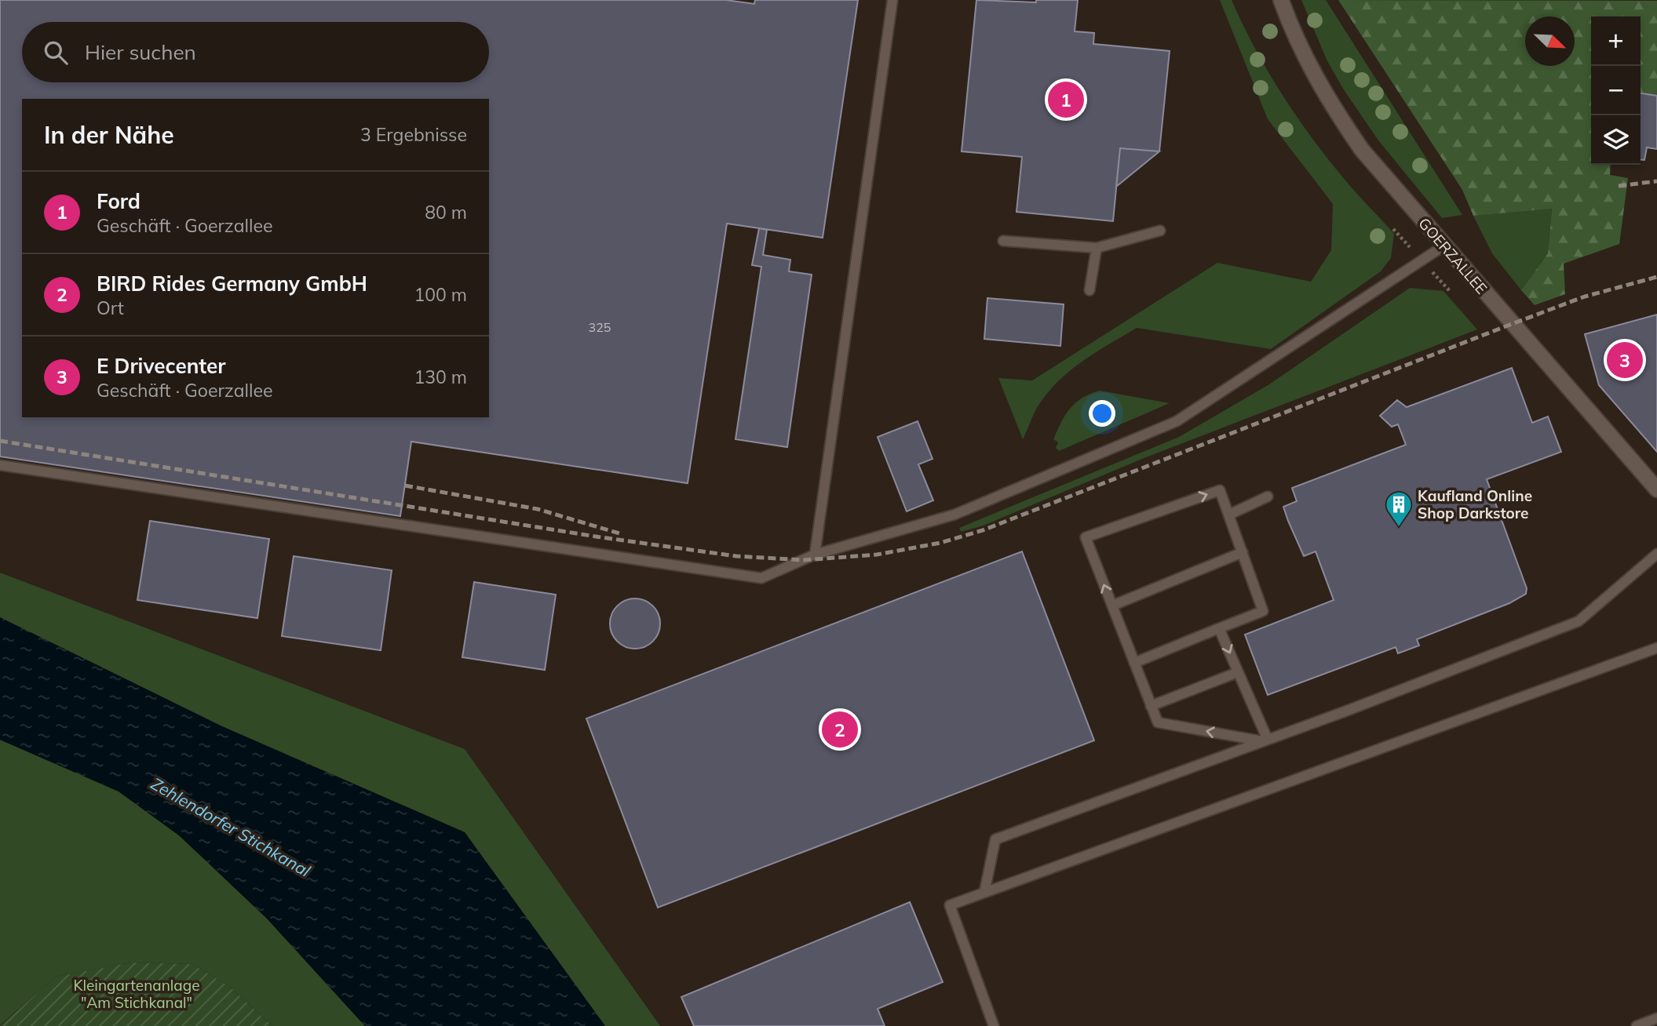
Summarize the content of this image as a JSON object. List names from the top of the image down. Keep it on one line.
{"streets":{"main road":["GOERZALLEE"]},"water":["Zehlendorfer Stichkanal"],"parks":["Kleingartenanlage \"Am Stichkanal\""],"places":{"building":["Kaufland Online Shop Darkstore"]},"house_numbers":["325"],"north":"bottom right","page":{"map_buttons":["+","−"],"search":"Hier suchen","pins":["1","3","2"],"heading":["In der Nähe","3 Ergebnisse"],"list":[{"mark":"1","name":"Ford","note":"Geschäft · Goerzallee","value":"80 m"},{"mark":"2","name":"BIRD Rides Germany GmbH","note":"Ort","value":"100 m"},{"mark":"3","name":"E Drivecenter","note":"Geschäft · Goerzallee","value":"130 m"}]}}
